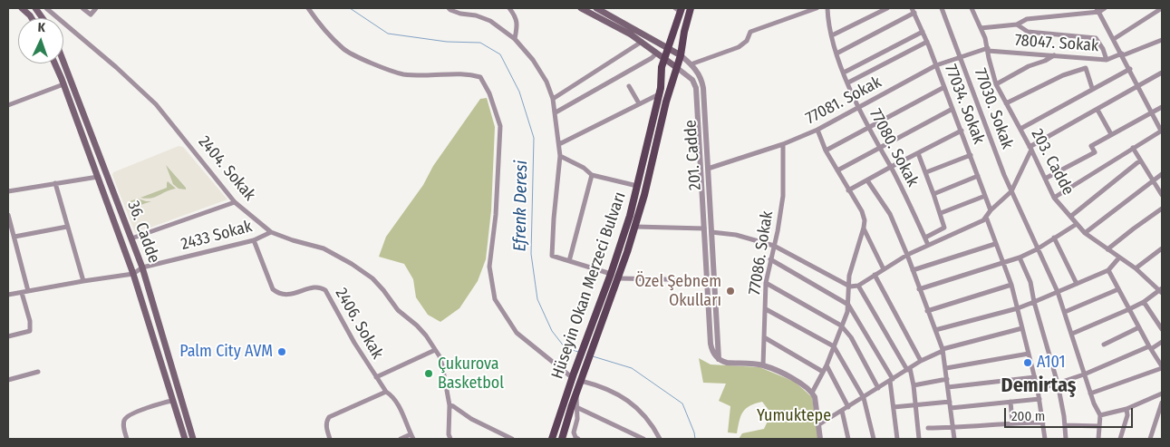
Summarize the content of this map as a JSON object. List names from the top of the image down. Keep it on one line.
{"streets":{"main road":["201. Cadde","36. Cadde","Hüseyin Okan Merzeci Bulvarı"],"street":["78047. Sokak","77081. Sokak","77034. Sokak","77030. Sokak","77080. Sokak","203. Cadde","2404. Sokak","2433 Sokak","77086. Sokak","2406. Sokak"]},"crossings":[["78047. Sokak","77081. Sokak"],["78047. Sokak","203. Cadde"],["77081. Sokak","77034. Sokak"],["77081. Sokak","77030. Sokak"],["77081. Sokak","77080. Sokak"],["77081. Sokak","201. Cadde"],["77081. Sokak","203. Cadde"],["77081. Sokak","77086. Sokak"],["201. Cadde","Hüseyin Okan Merzeci Bulvarı"],["2404. Sokak","2433 Sokak"],["36. Cadde","2433 Sokak"],["2433 Sokak","2406. Sokak"]],"districts":["Demirtaş"],"water":["Efrenk Deresi"],"parks":["Yumuktepe"],"places":["Özel Şebnem Okulları","Palm City AVM","A101","Çukurova Basketbol"],"scale_bar":"200 m","north":"top"}
